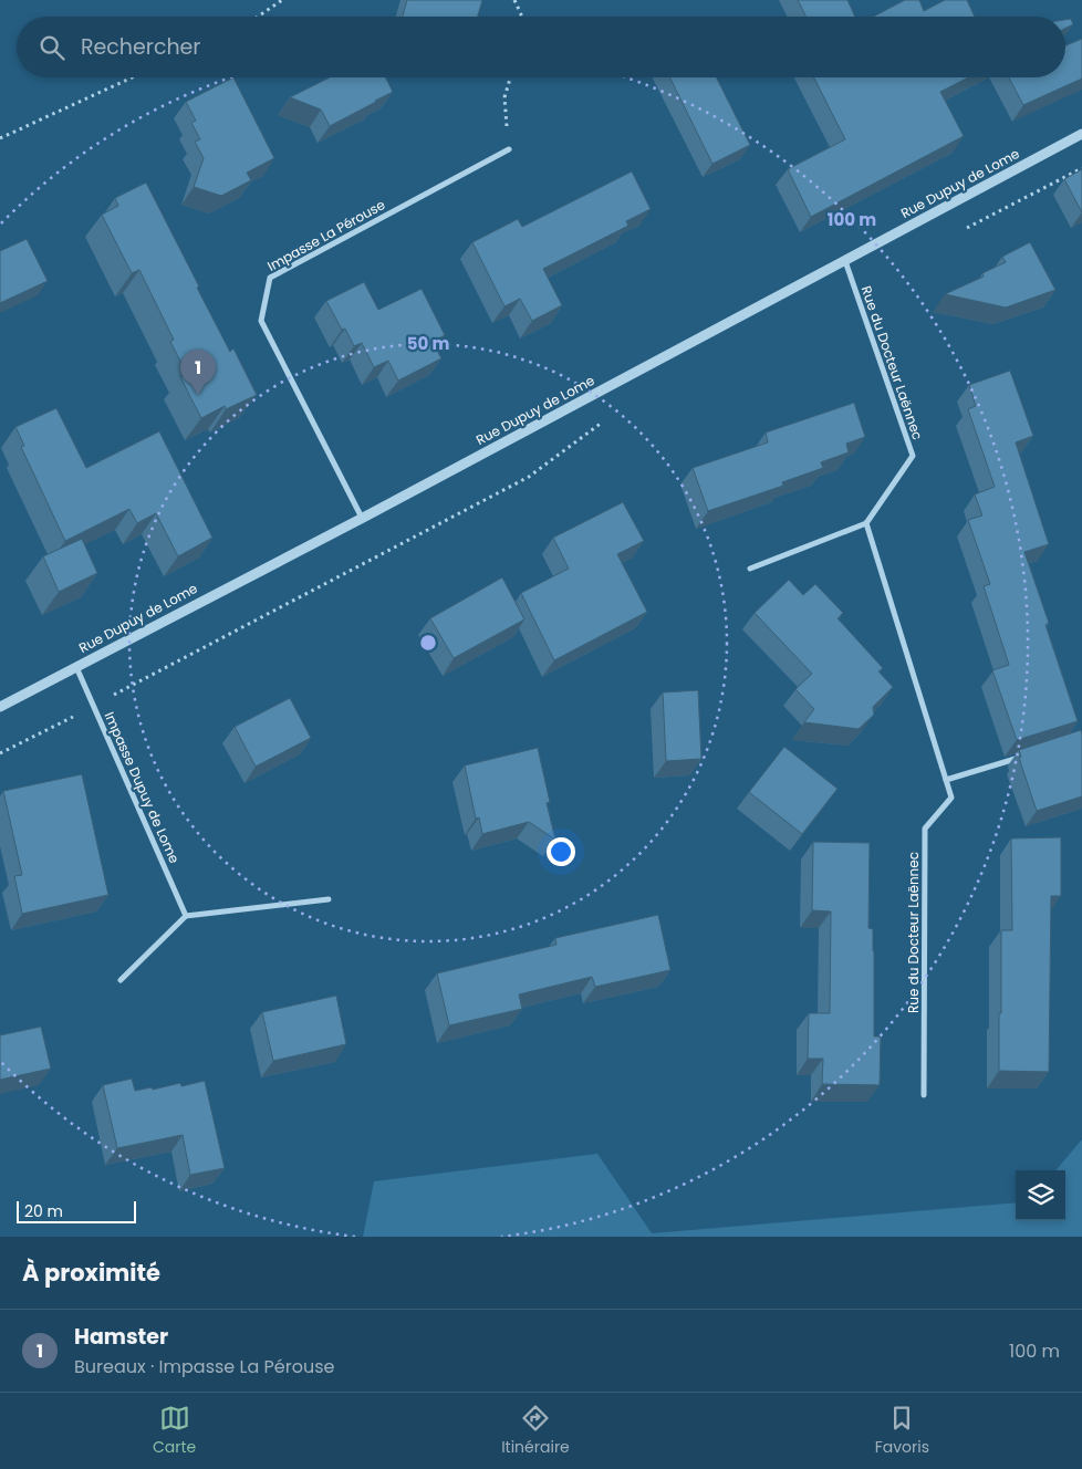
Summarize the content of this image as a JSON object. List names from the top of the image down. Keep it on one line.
{"streets":{"street":["Rue Dupuy de Lome","Impasse La Pérouse","Rue du Docteur Laënnec","Impasse Dupuy de Lome"]},"crossings":[["Rue Dupuy de Lome","Impasse La Pérouse"],["Rue Dupuy de Lome","Rue du Docteur Laënnec"],["Rue Dupuy de Lome","Impasse Dupuy de Lome"]],"scale_bar":"20 m","page":{"search":"Rechercher","pins":"1","scale":"20 m","heading":"À proximité","list":[{"mark":"1","name":"Hamster","note":"Bureaux · Impasse La Pérouse","value":"100 m"}],"nav":["Carte","Itinéraire","Favoris"]},"rings":["100 m","50 m"]}
